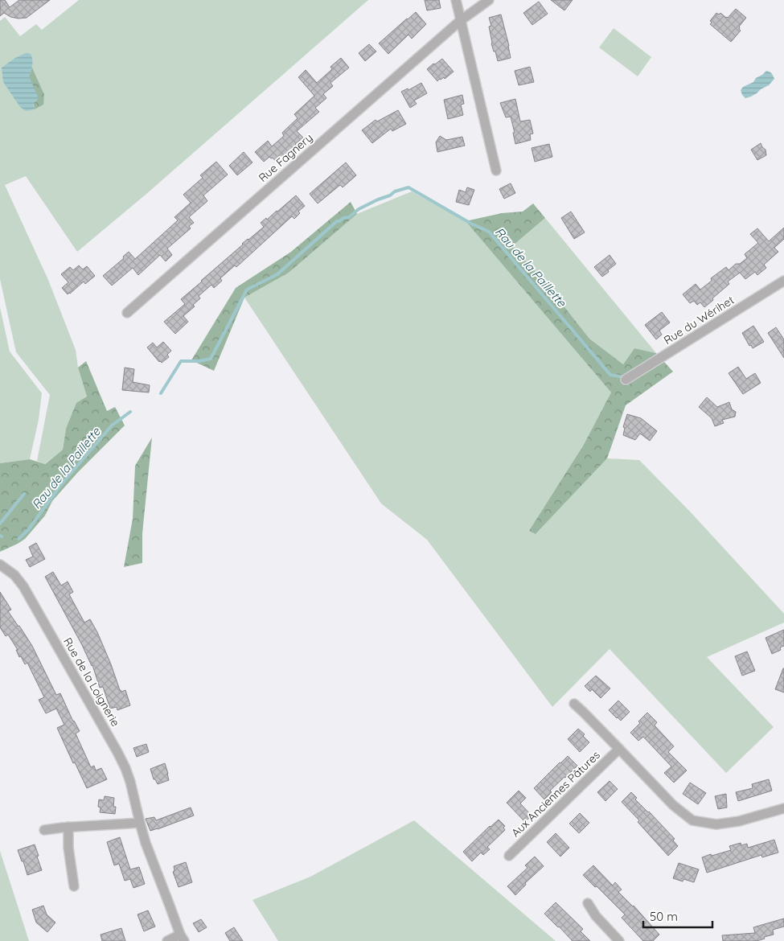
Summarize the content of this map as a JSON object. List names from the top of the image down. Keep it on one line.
{"streets":{"street":["Rue Fagnery","Rue du Wérihet","Rue de la Loignerie","Aux Anciennes Pâtures"]},"water":["Rau de la Paillette"],"scale_bar":"50 m"}
